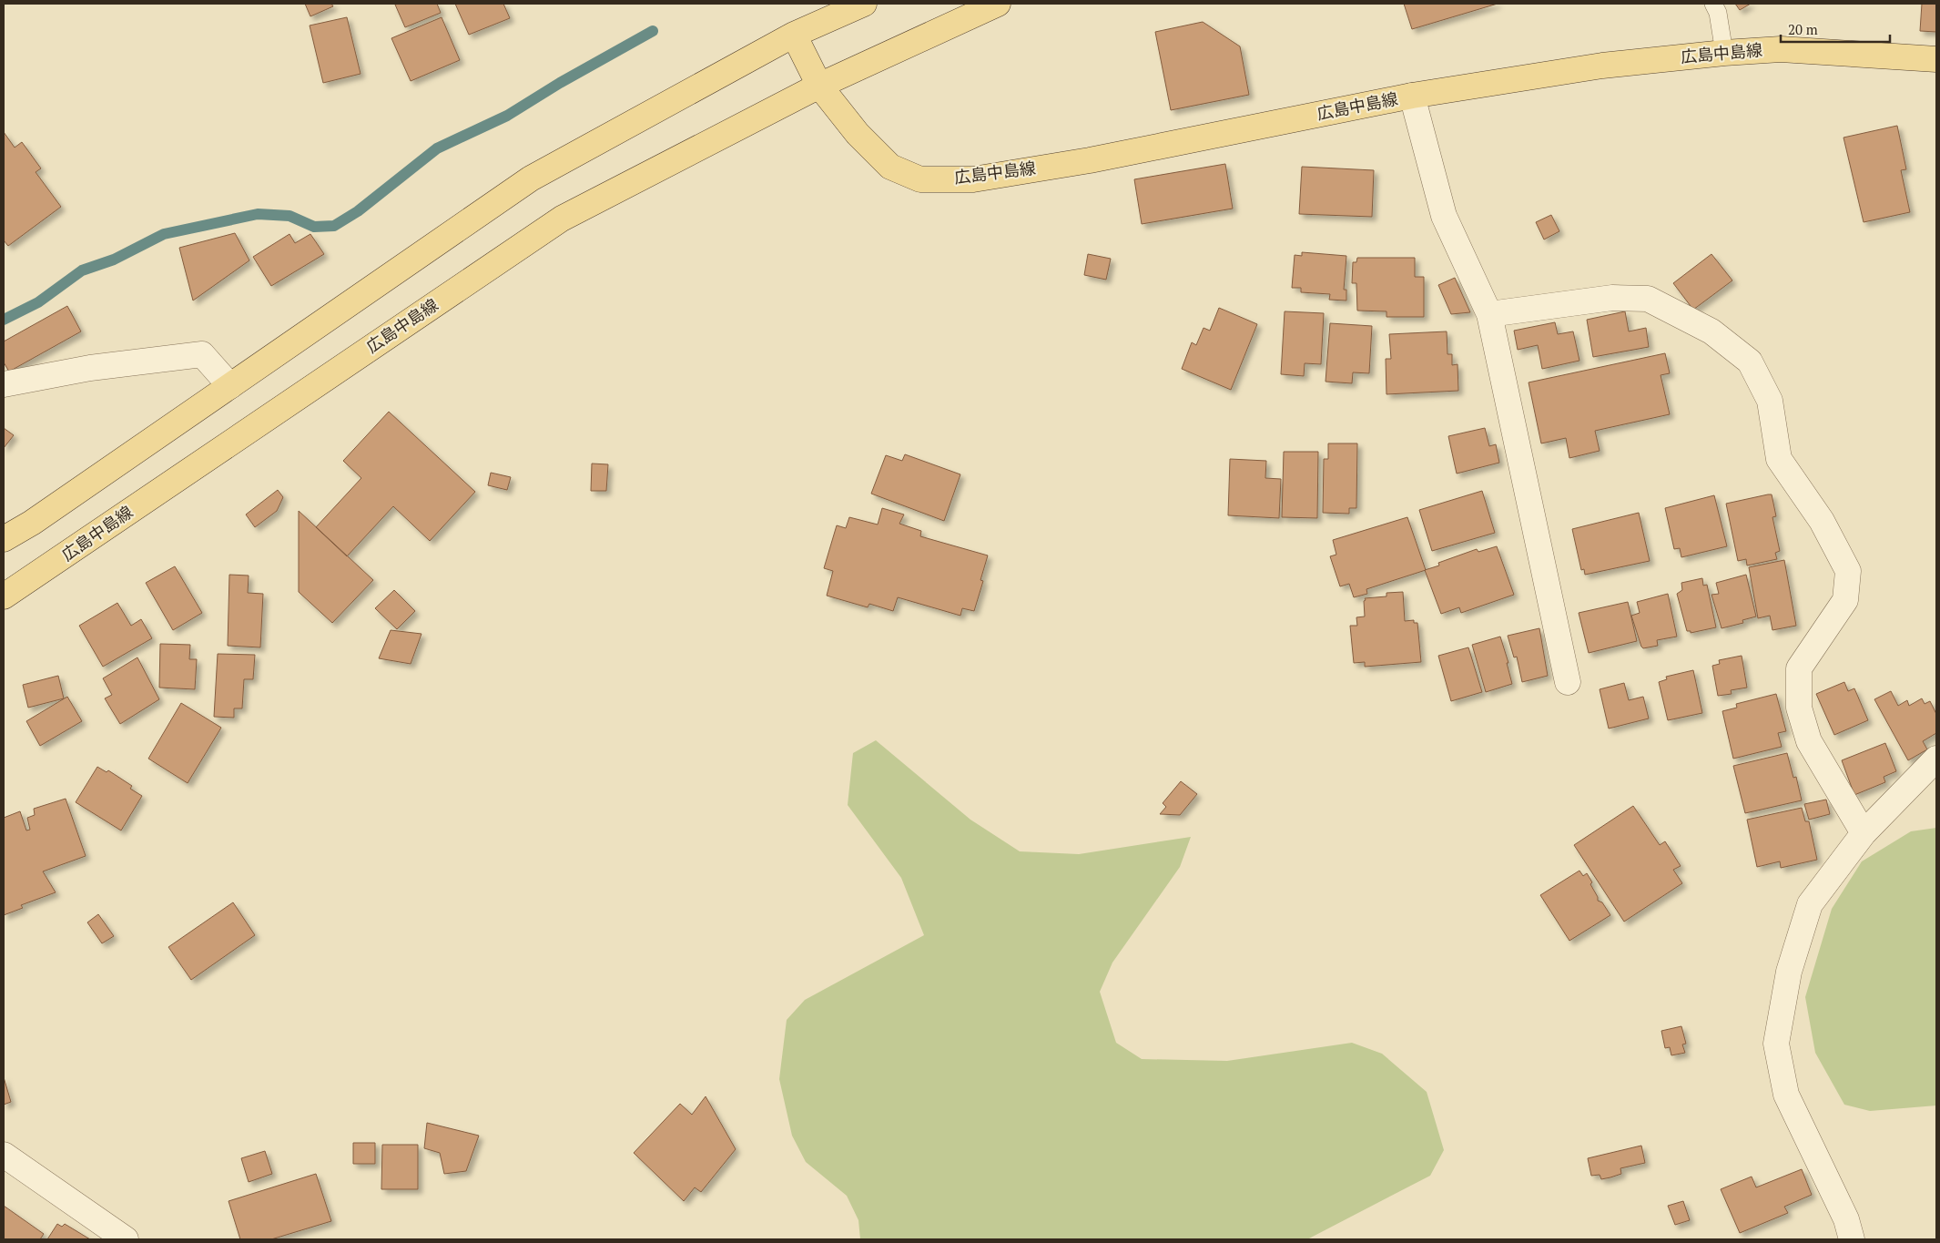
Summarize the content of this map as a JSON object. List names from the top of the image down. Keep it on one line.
{"streets":{"main road":["広島中島線"]},"scale_bar":"20 m"}
